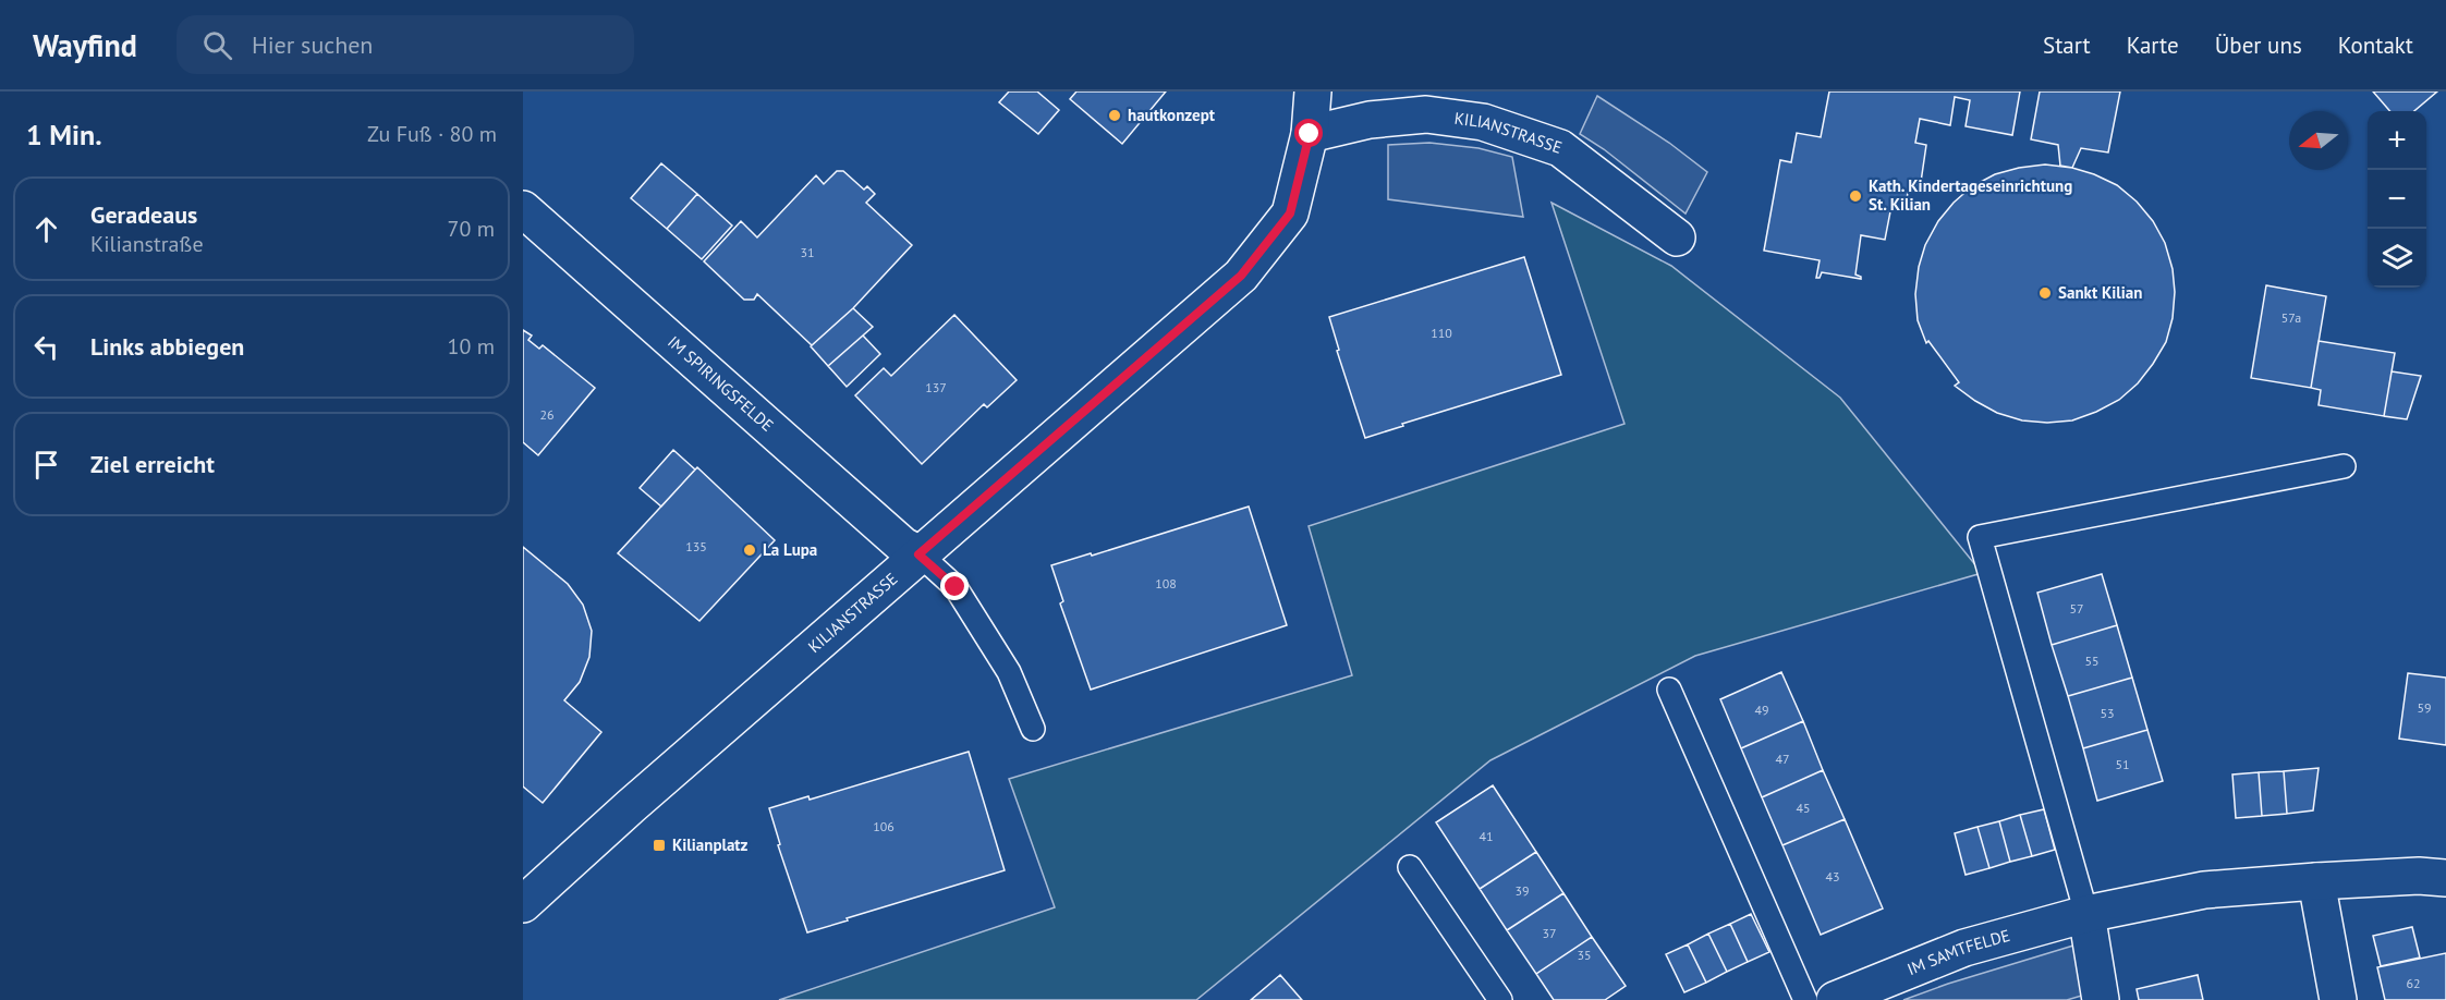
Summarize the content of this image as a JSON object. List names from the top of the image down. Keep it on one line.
{"streets":{"street":["KILIANSTRASSE","IM SPIRINGSFELDE","IM SAMTFELDE"]},"crossings":[["KILIANSTRASSE","IM SPIRINGSFELDE"]],"places":{"other":["hautkonzept","Kath. Kindertageseinrichtung St. Kilian","Sankt Kilian","La Lupa"],"transit":["Kilianplatz"]},"house_numbers":["31","57a","110","137","26","135","108","57","55","59","49","53","47","51","45","106","41","43","39","37","35","62"],"north":"left","page":{"header":"Wayfind","search":"Hier suchen","nav":["Start","Karte","Über uns","Kontakt"],"heading":["1 Min.","Zu Fuß · 80 m"],"map_buttons":["+","−"],"list":[["Geradeaus","Kilianstraße","70 m"],["Links abbiegen","10 m"],"Ziel erreicht"]}}
